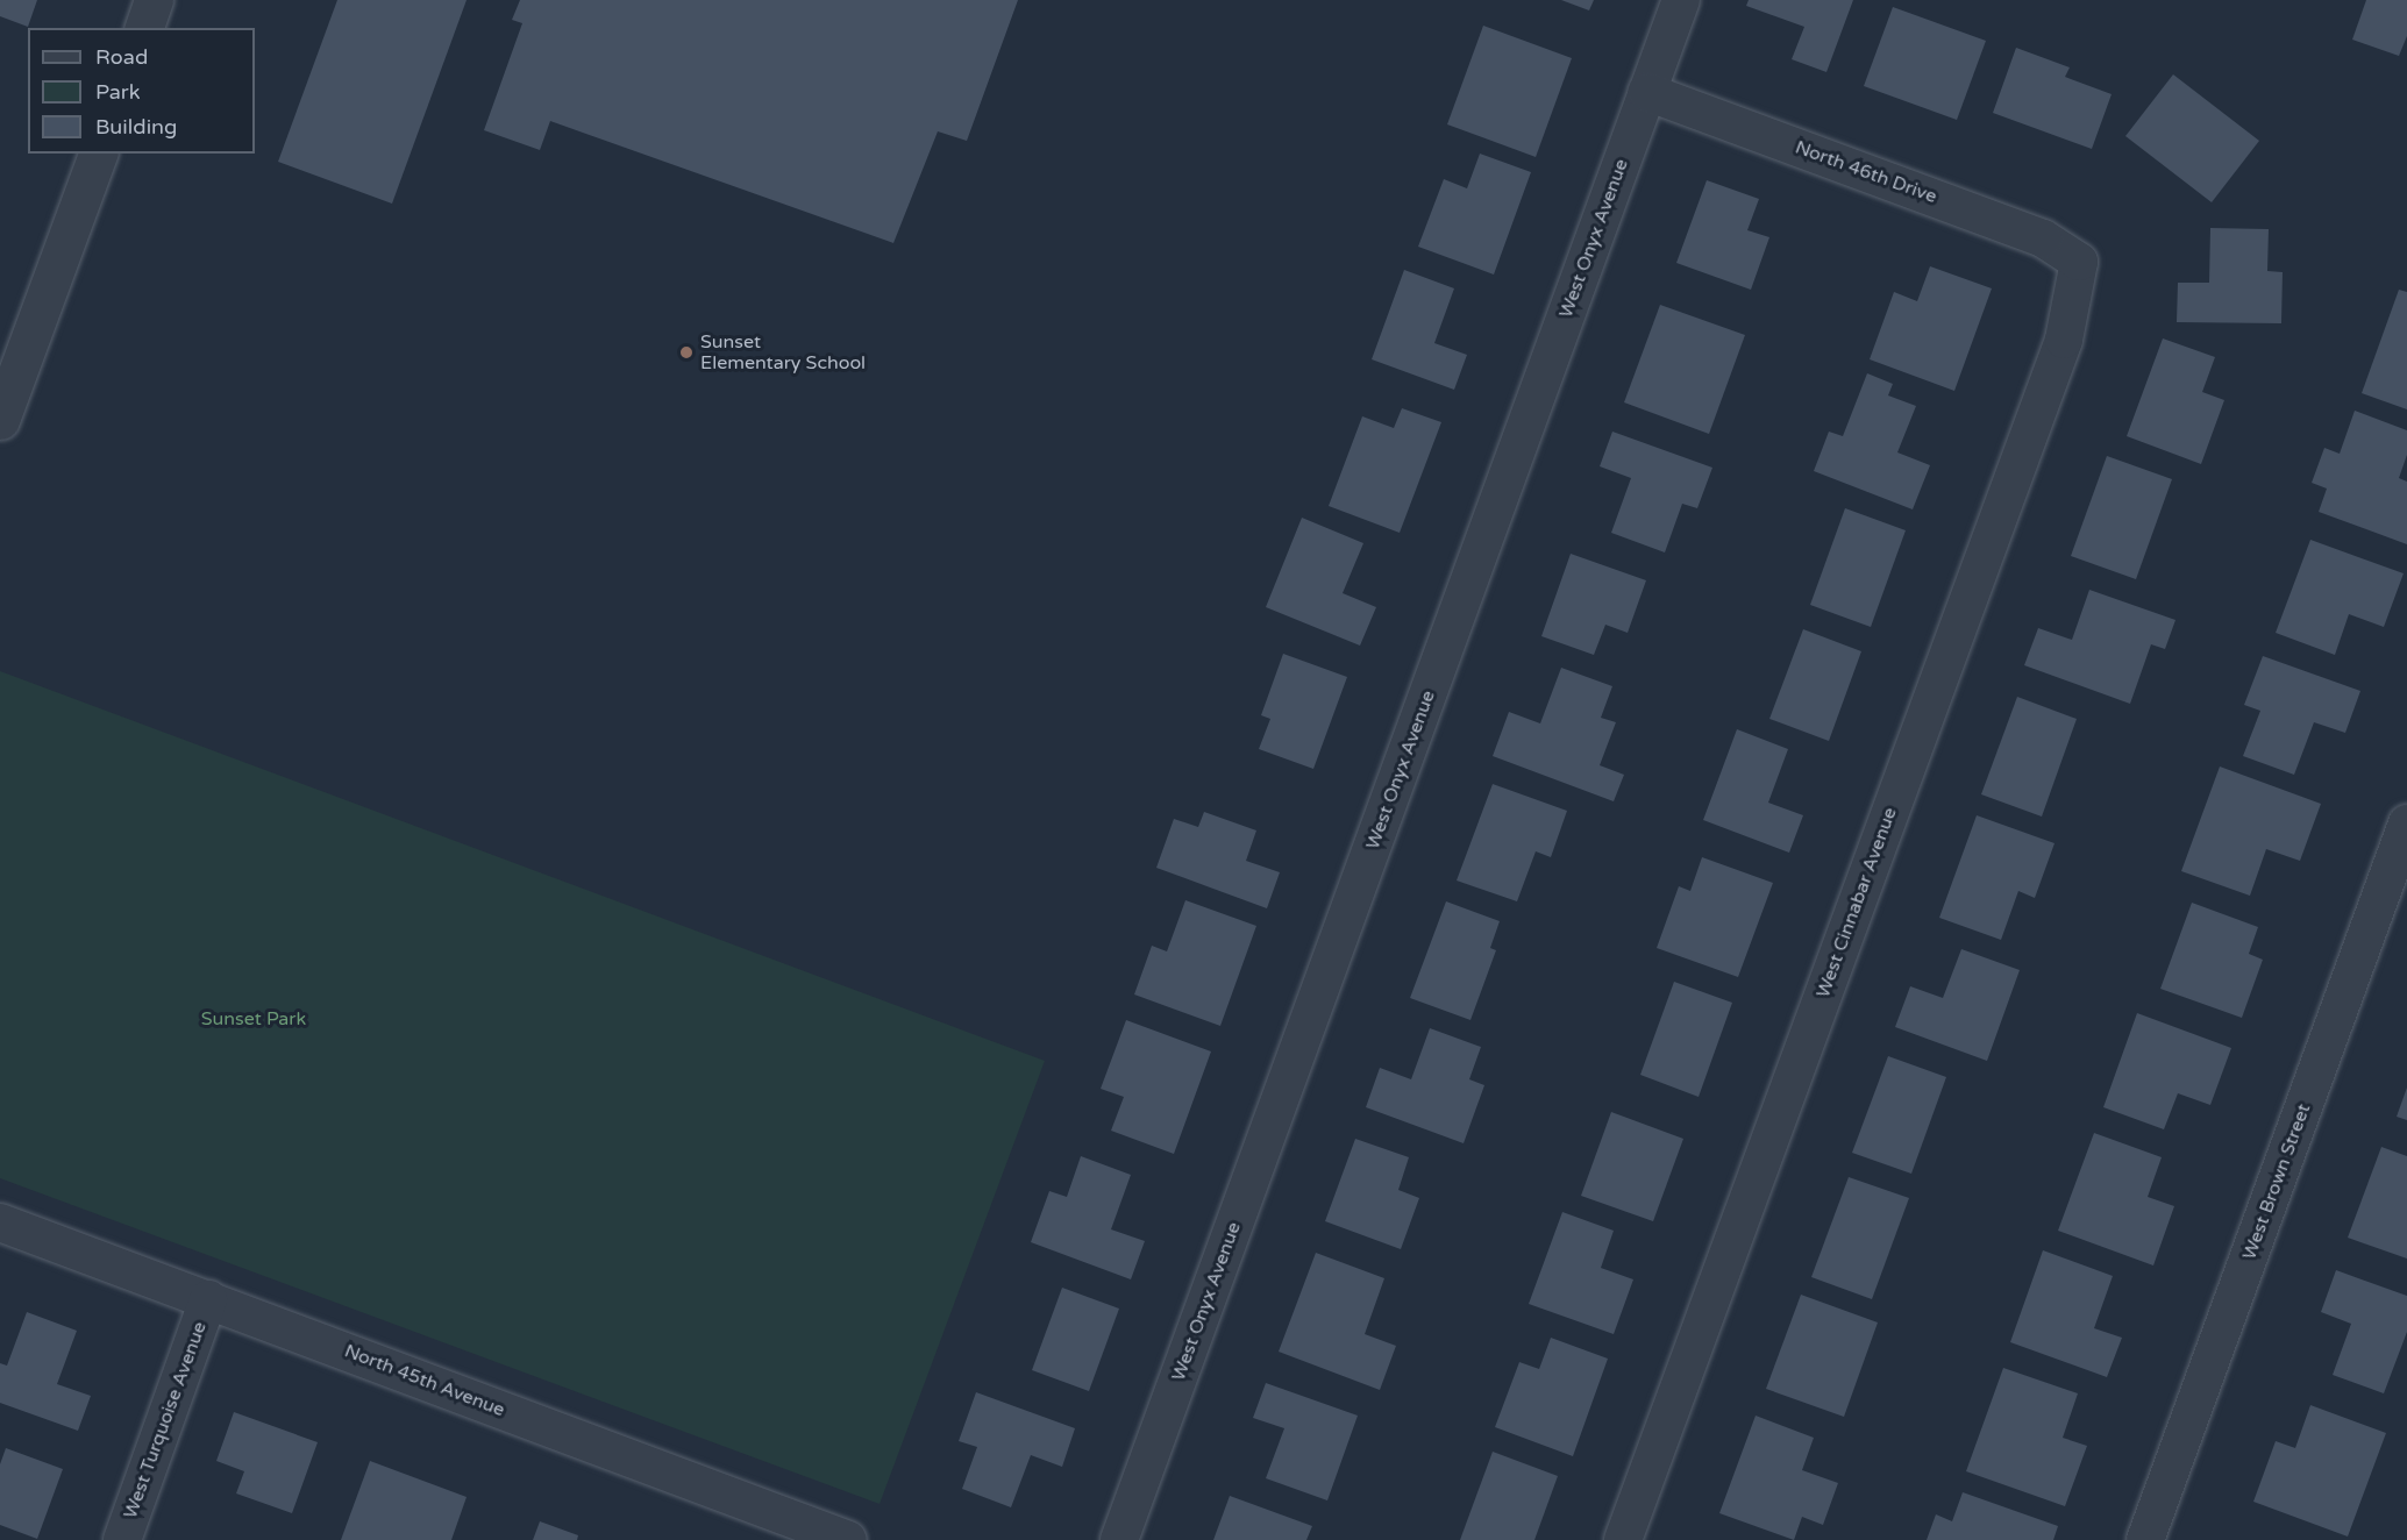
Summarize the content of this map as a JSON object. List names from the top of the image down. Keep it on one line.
{"streets":{"street":["North 46th Drive","West Onyx Avenue","West Cinnabar Avenue","West Brown Street","North 45th Avenue","West Turquoise Avenue"]},"crossings":[["North 46th Drive","West Onyx Avenue"],["North 46th Drive","West Cinnabar Avenue"],["North 45th Avenue","West Turquoise Avenue"]],"parks":["Sunset Park"],"places":["Sunset Elementary School"],"legend":["Road","Park","Building"]}
